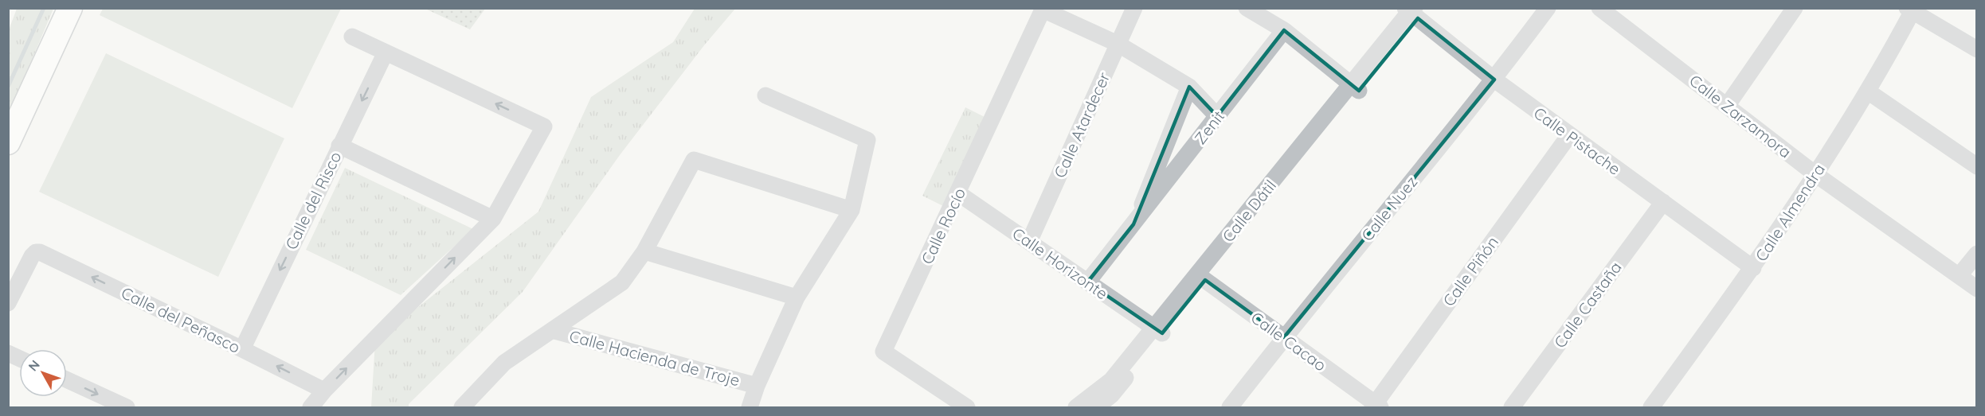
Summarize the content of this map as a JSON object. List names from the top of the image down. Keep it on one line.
{"streets":{"street":["Calle Zarzamora","Calle Atardecer","Zenit","Calle Pistache","Calle del Risco","Calle Nuez","Calle Dátil","Calle Almendra","Calle Rocío","Calle Horizonte","Calle Piñón","Calle Castaña","Calle del Peñasco","Calle Cacao","Calle Hacienda de Troje"]},"crossings":[["Calle Zarzamora","Calle Almendra"],["Calle Atardecer","Calle Horizonte"],["Zenit","Calle Horizonte"],["Calle Pistache","Calle Nuez"],["Calle Pistache","Calle Dátil"],["Calle Pistache","Calle Almendra"],["Calle Pistache","Calle Piñón"],["Calle Pistache","Calle Castaña"],["Calle del Risco","Calle del Peñasco"],["Calle Nuez","Calle Cacao"],["Calle Dátil","Calle Horizonte"],["Calle Dátil","Calle Cacao"],["Calle Rocío","Calle Horizonte"],["Calle Piñón","Calle Cacao"]],"one_way":["Calle del Peñasco"],"north":"top left"}
